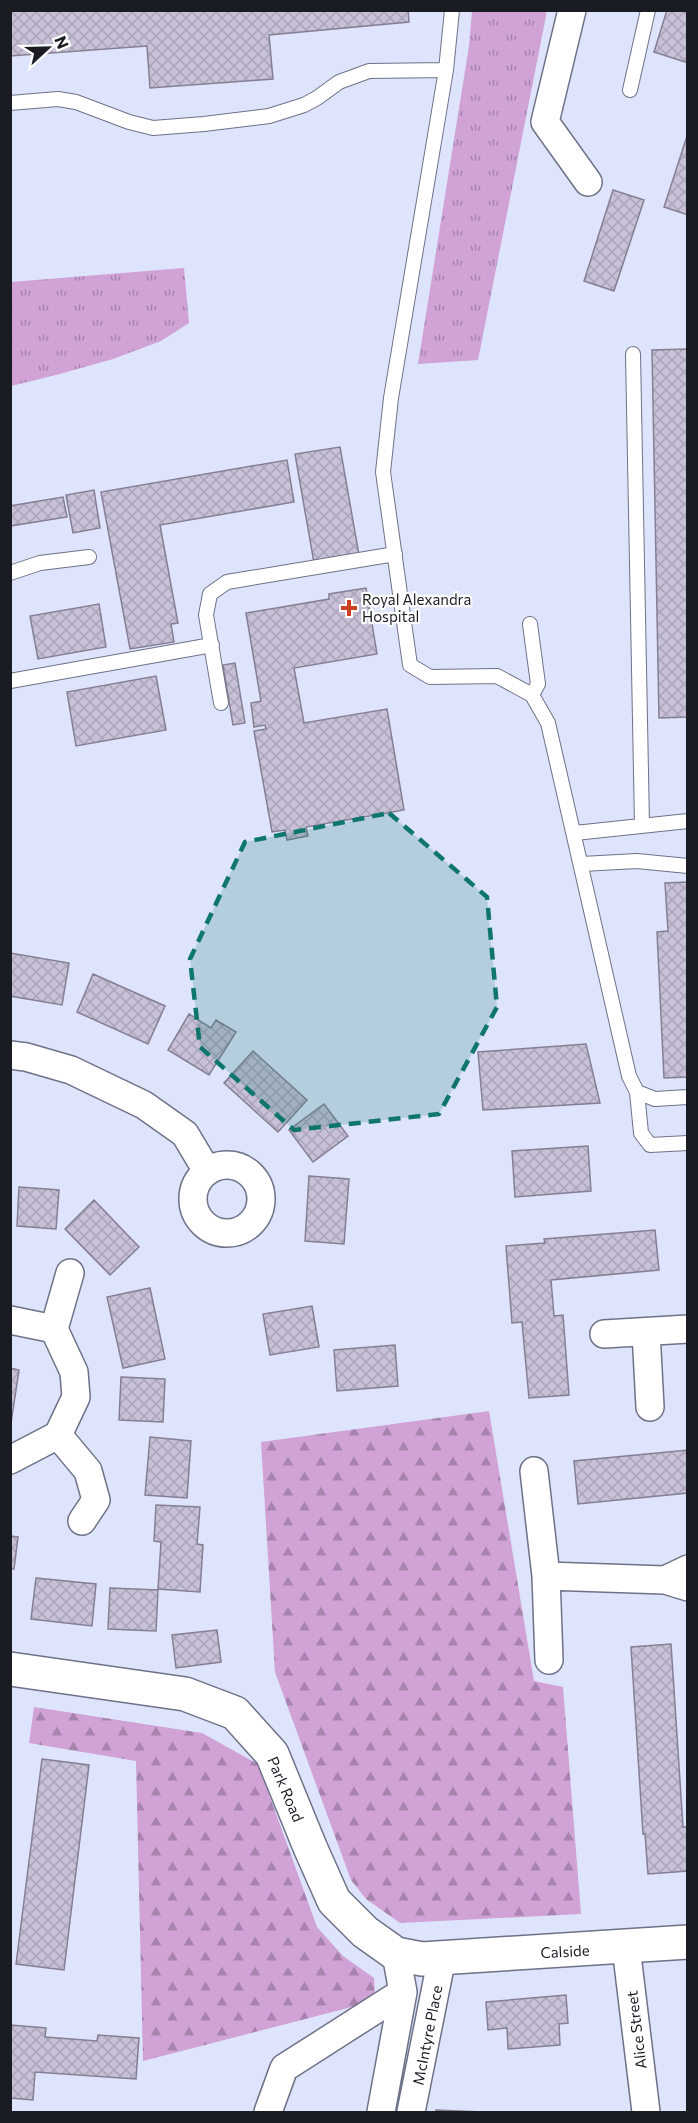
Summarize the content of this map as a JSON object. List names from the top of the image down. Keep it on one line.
{"streets":{"street":["Park Road","Calside","Alice Street","McIntyre Place"]},"crossings":[["Park Road","Calside"],["Park Road","McIntyre Place"],["Calside","Alice Street"],["Calside","McIntyre Place"]],"places":{"health":["Royal Alexandra Hospital"]},"north":"right"}
